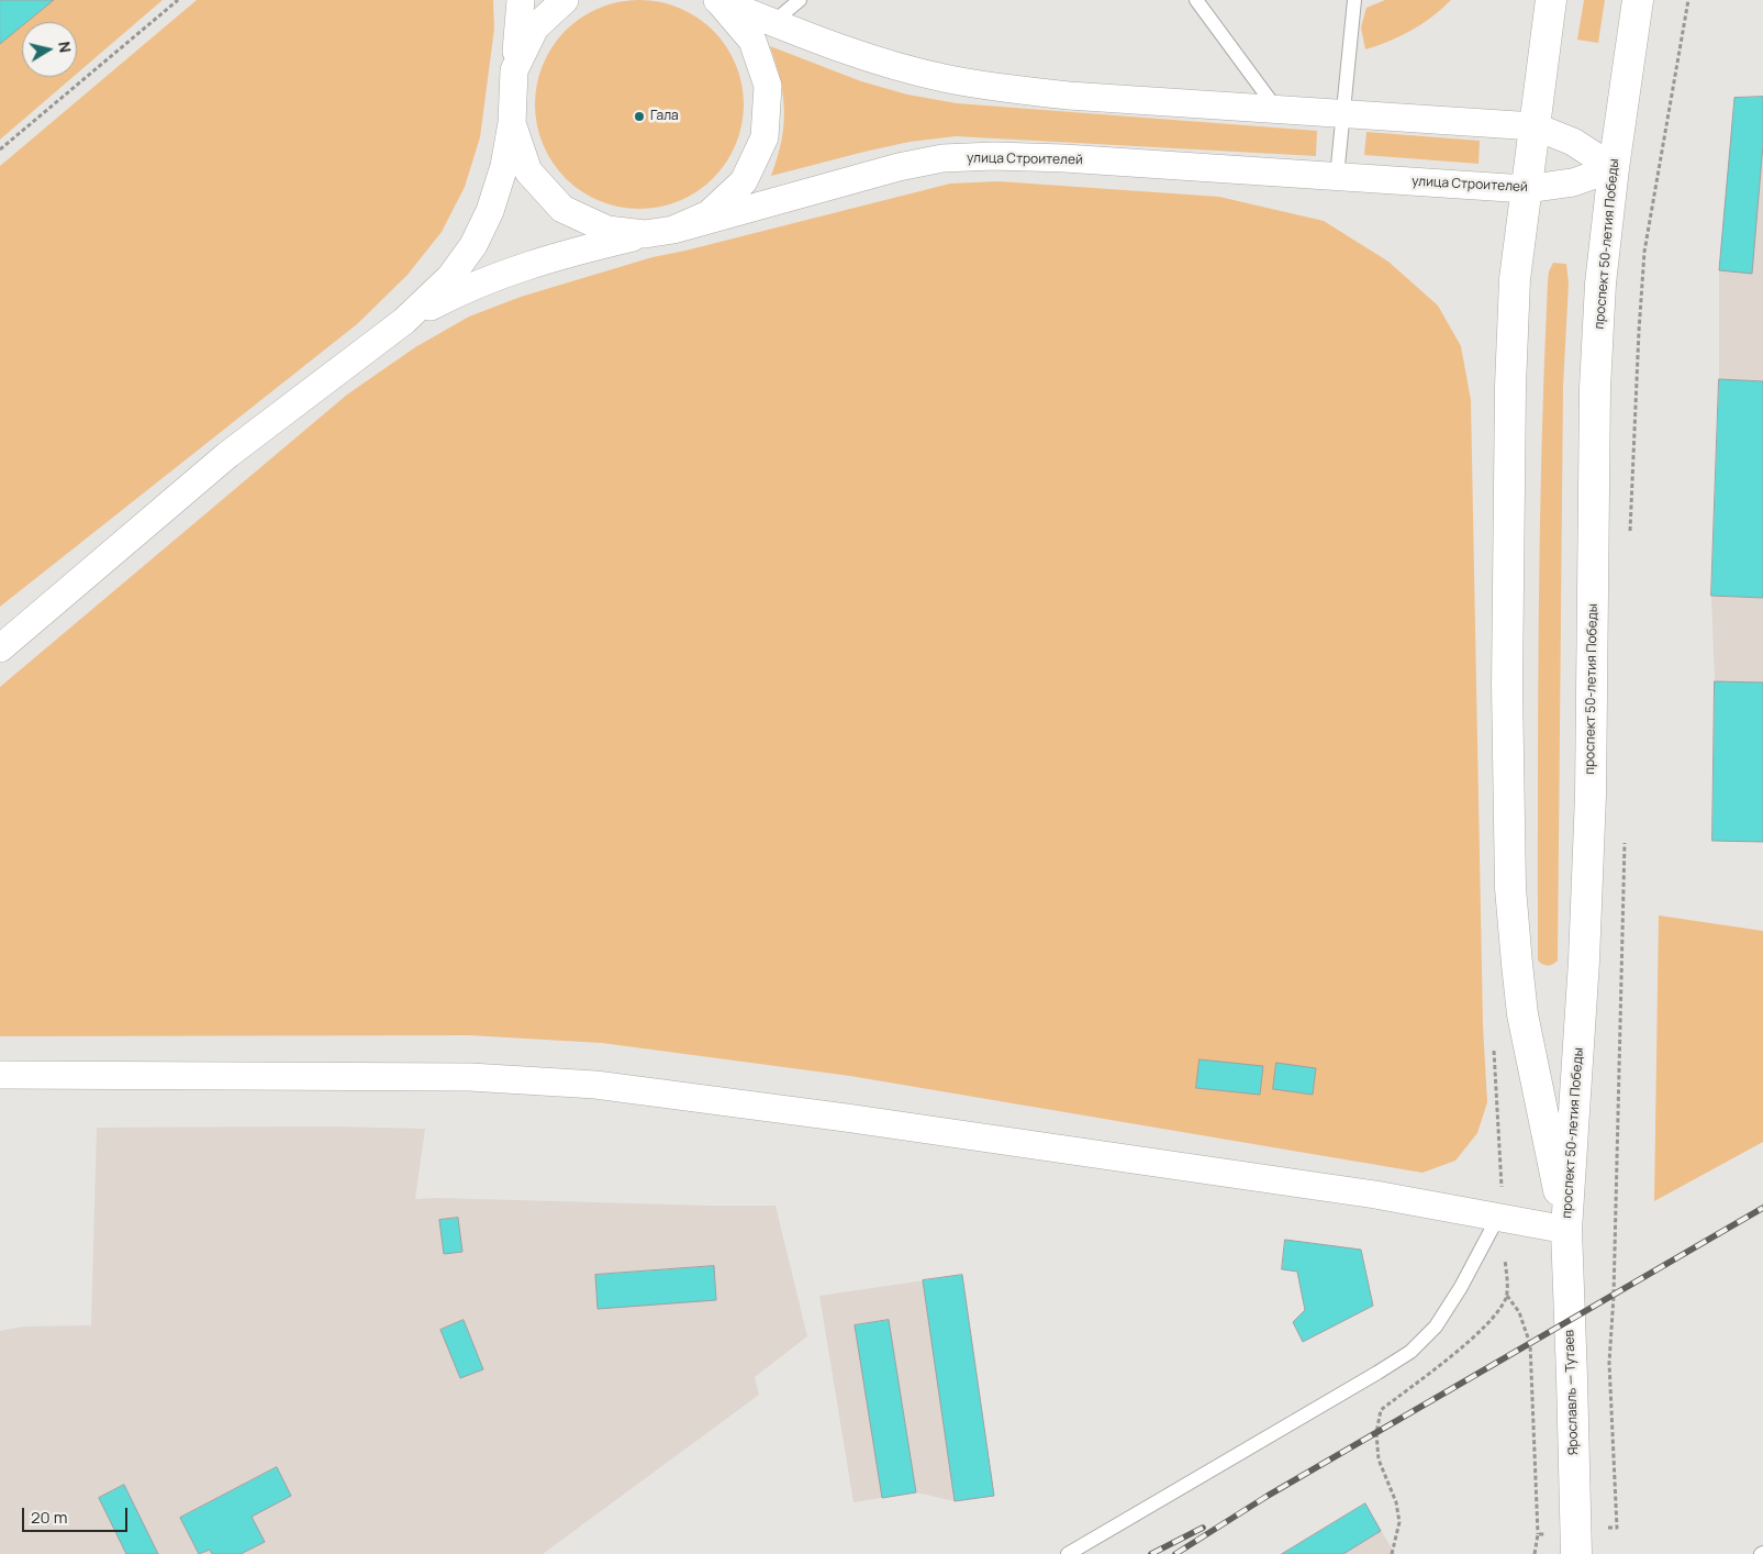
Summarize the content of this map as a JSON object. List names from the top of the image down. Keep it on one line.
{"streets":{"main road":["проспект 50-летия Победы","Ярославль — Тутаев"],"street":["улица Строителей"]},"crossings":[["улица Строителей","проспект 50-летия Победы"],["проспект 50-летия Победы","Ярославль — Тутаев"]],"places":["Гала"],"scale_bar":"20 m","north":"right"}
